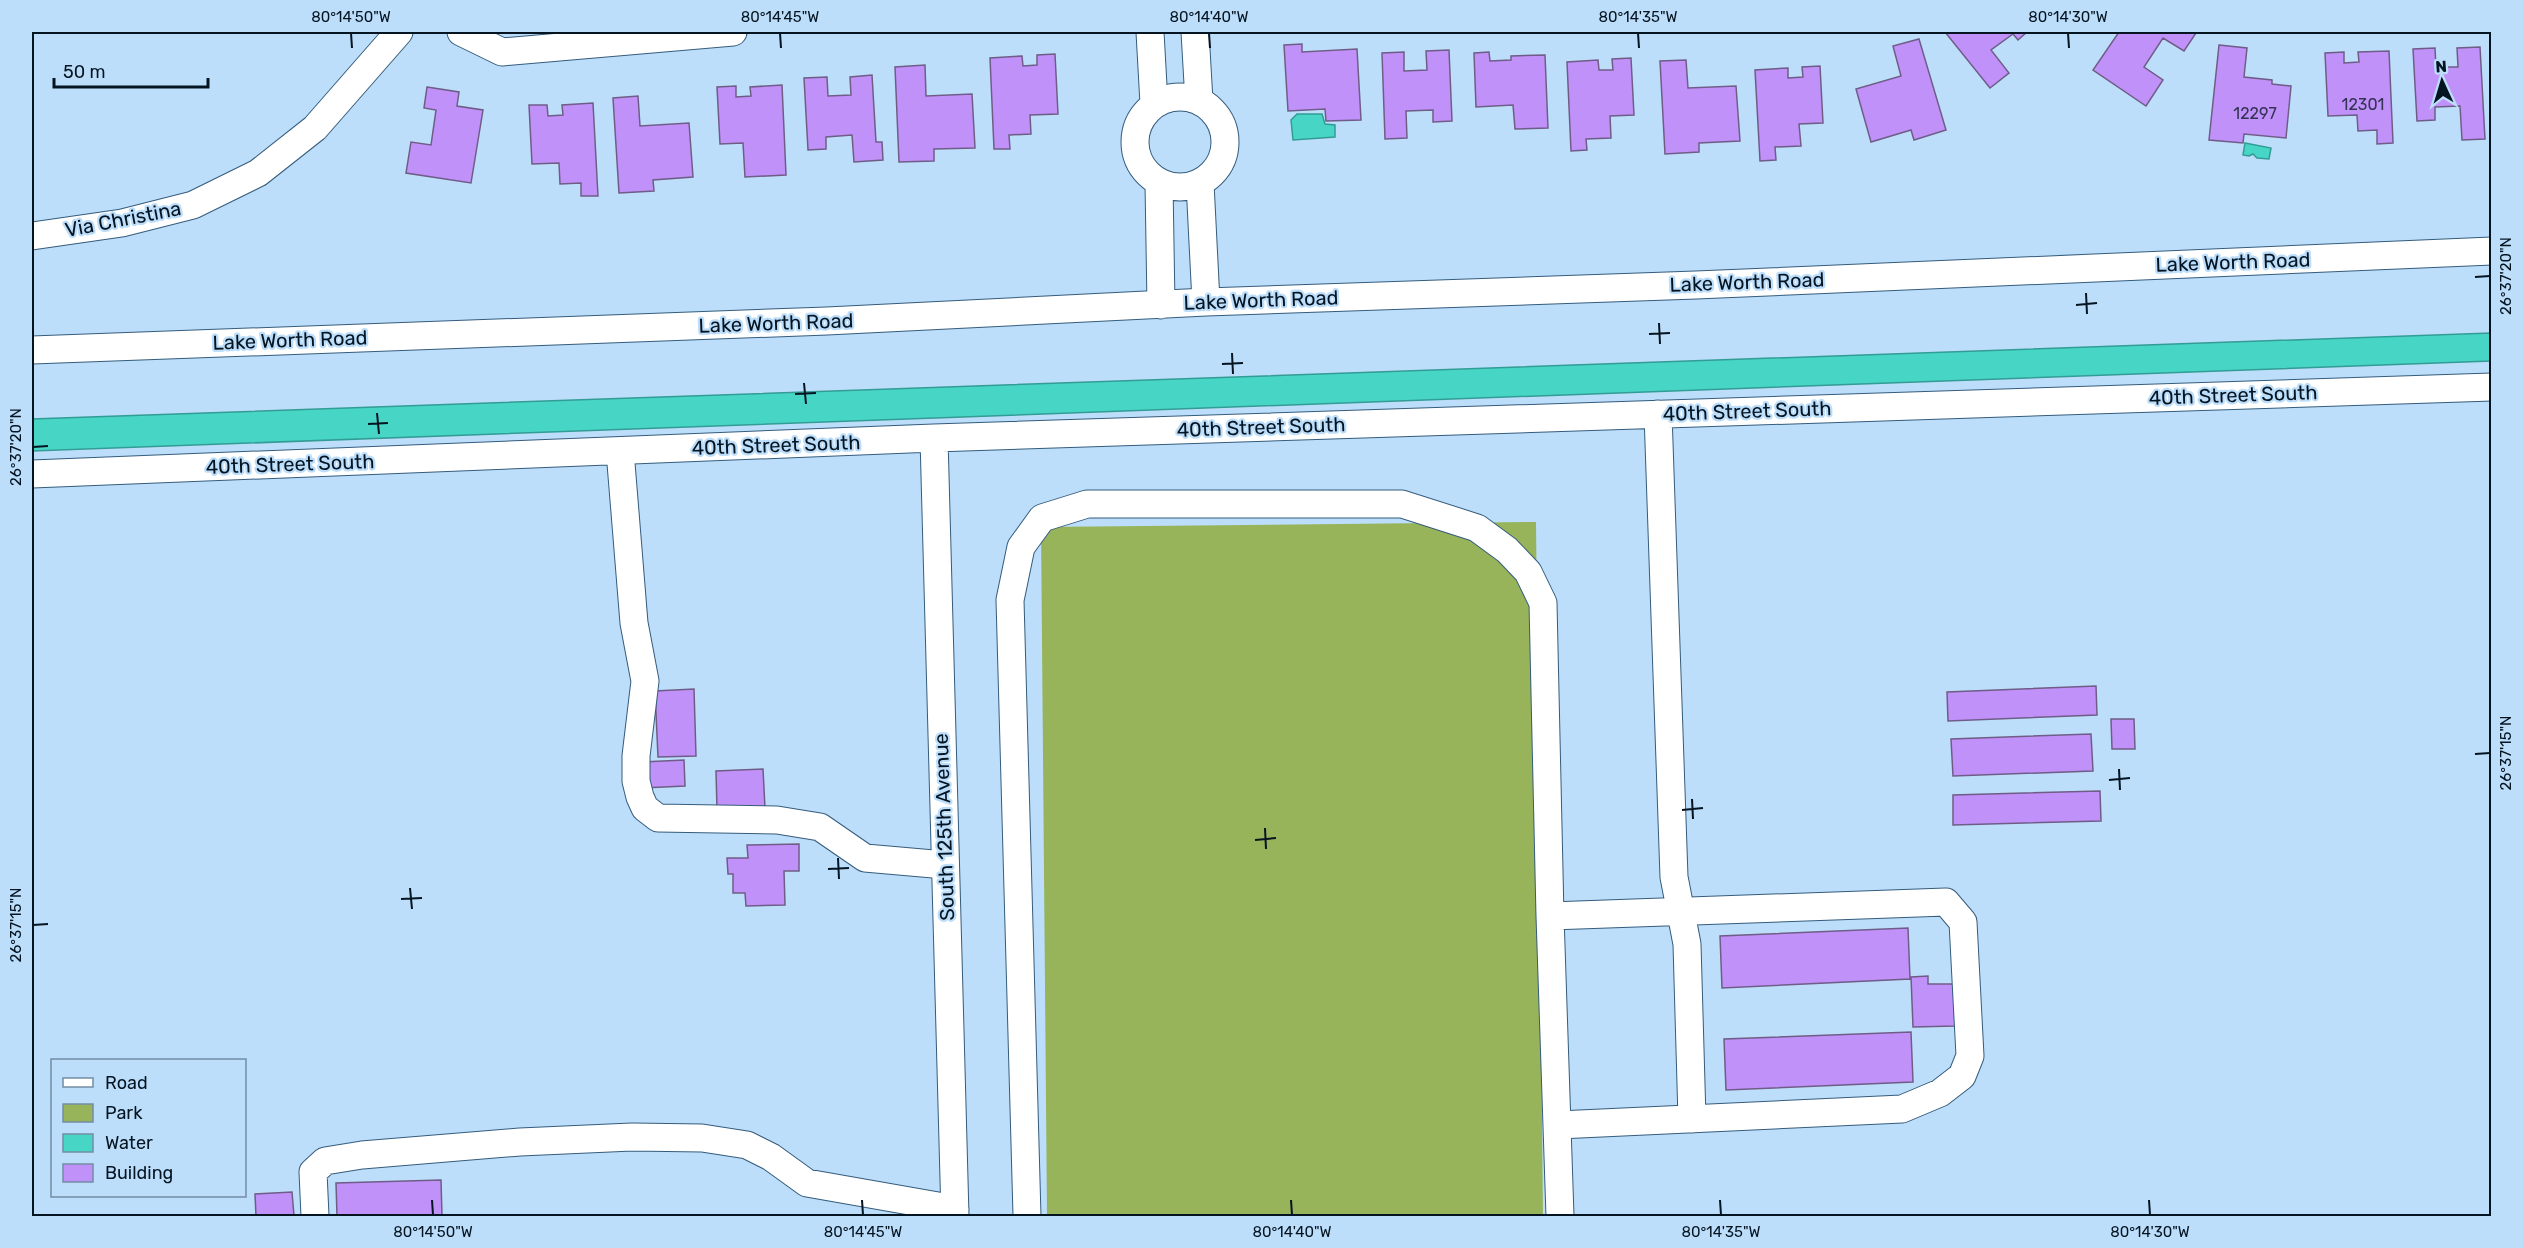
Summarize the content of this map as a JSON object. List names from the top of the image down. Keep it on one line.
{"streets":{"street":["Via Christina","Lake Worth Road","40th Street South","South 125th Avenue"]},"crossings":[["40th Street South","South 125th Avenue"]],"house_numbers":["12301","12297"],"legend":["Road","Park","Water","Building"],"scale_bar":"50 m","north":"top","coordinates":["80°14'50\"W","80°14'45\"W","80°14'40\"W","80°14'35\"W","80°14'30\"W","26°37'20\"N","26°37'15\"N"]}
